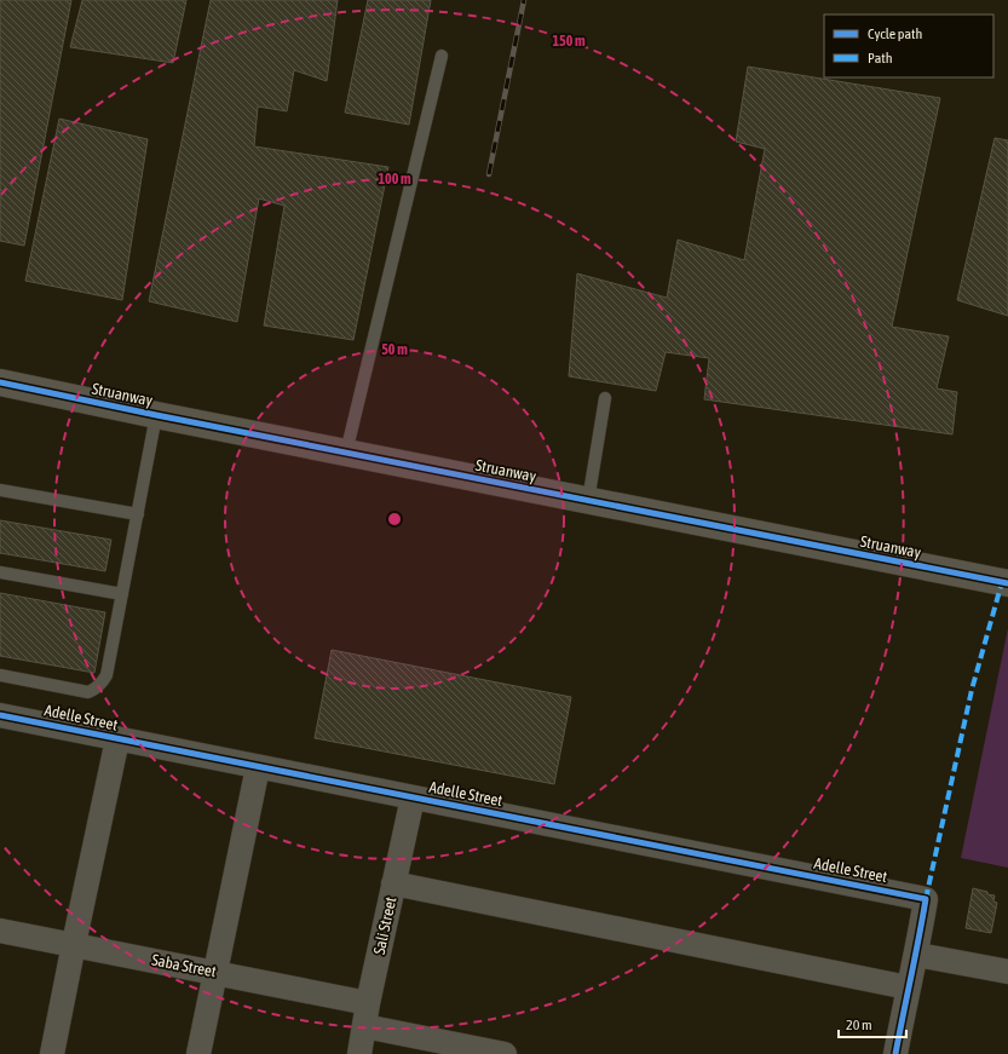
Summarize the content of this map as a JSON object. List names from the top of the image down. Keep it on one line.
{"streets":{"street":["Struanway","Adelle Street","Sali Street","Saba Street"]},"crossings":[["Adelle Street","Sali Street"],["Sali Street","Saba Street"]],"legend":["Cycle path","Path"],"scale_bar":"20 m","rings":["150 m","100 m","50 m"]}
